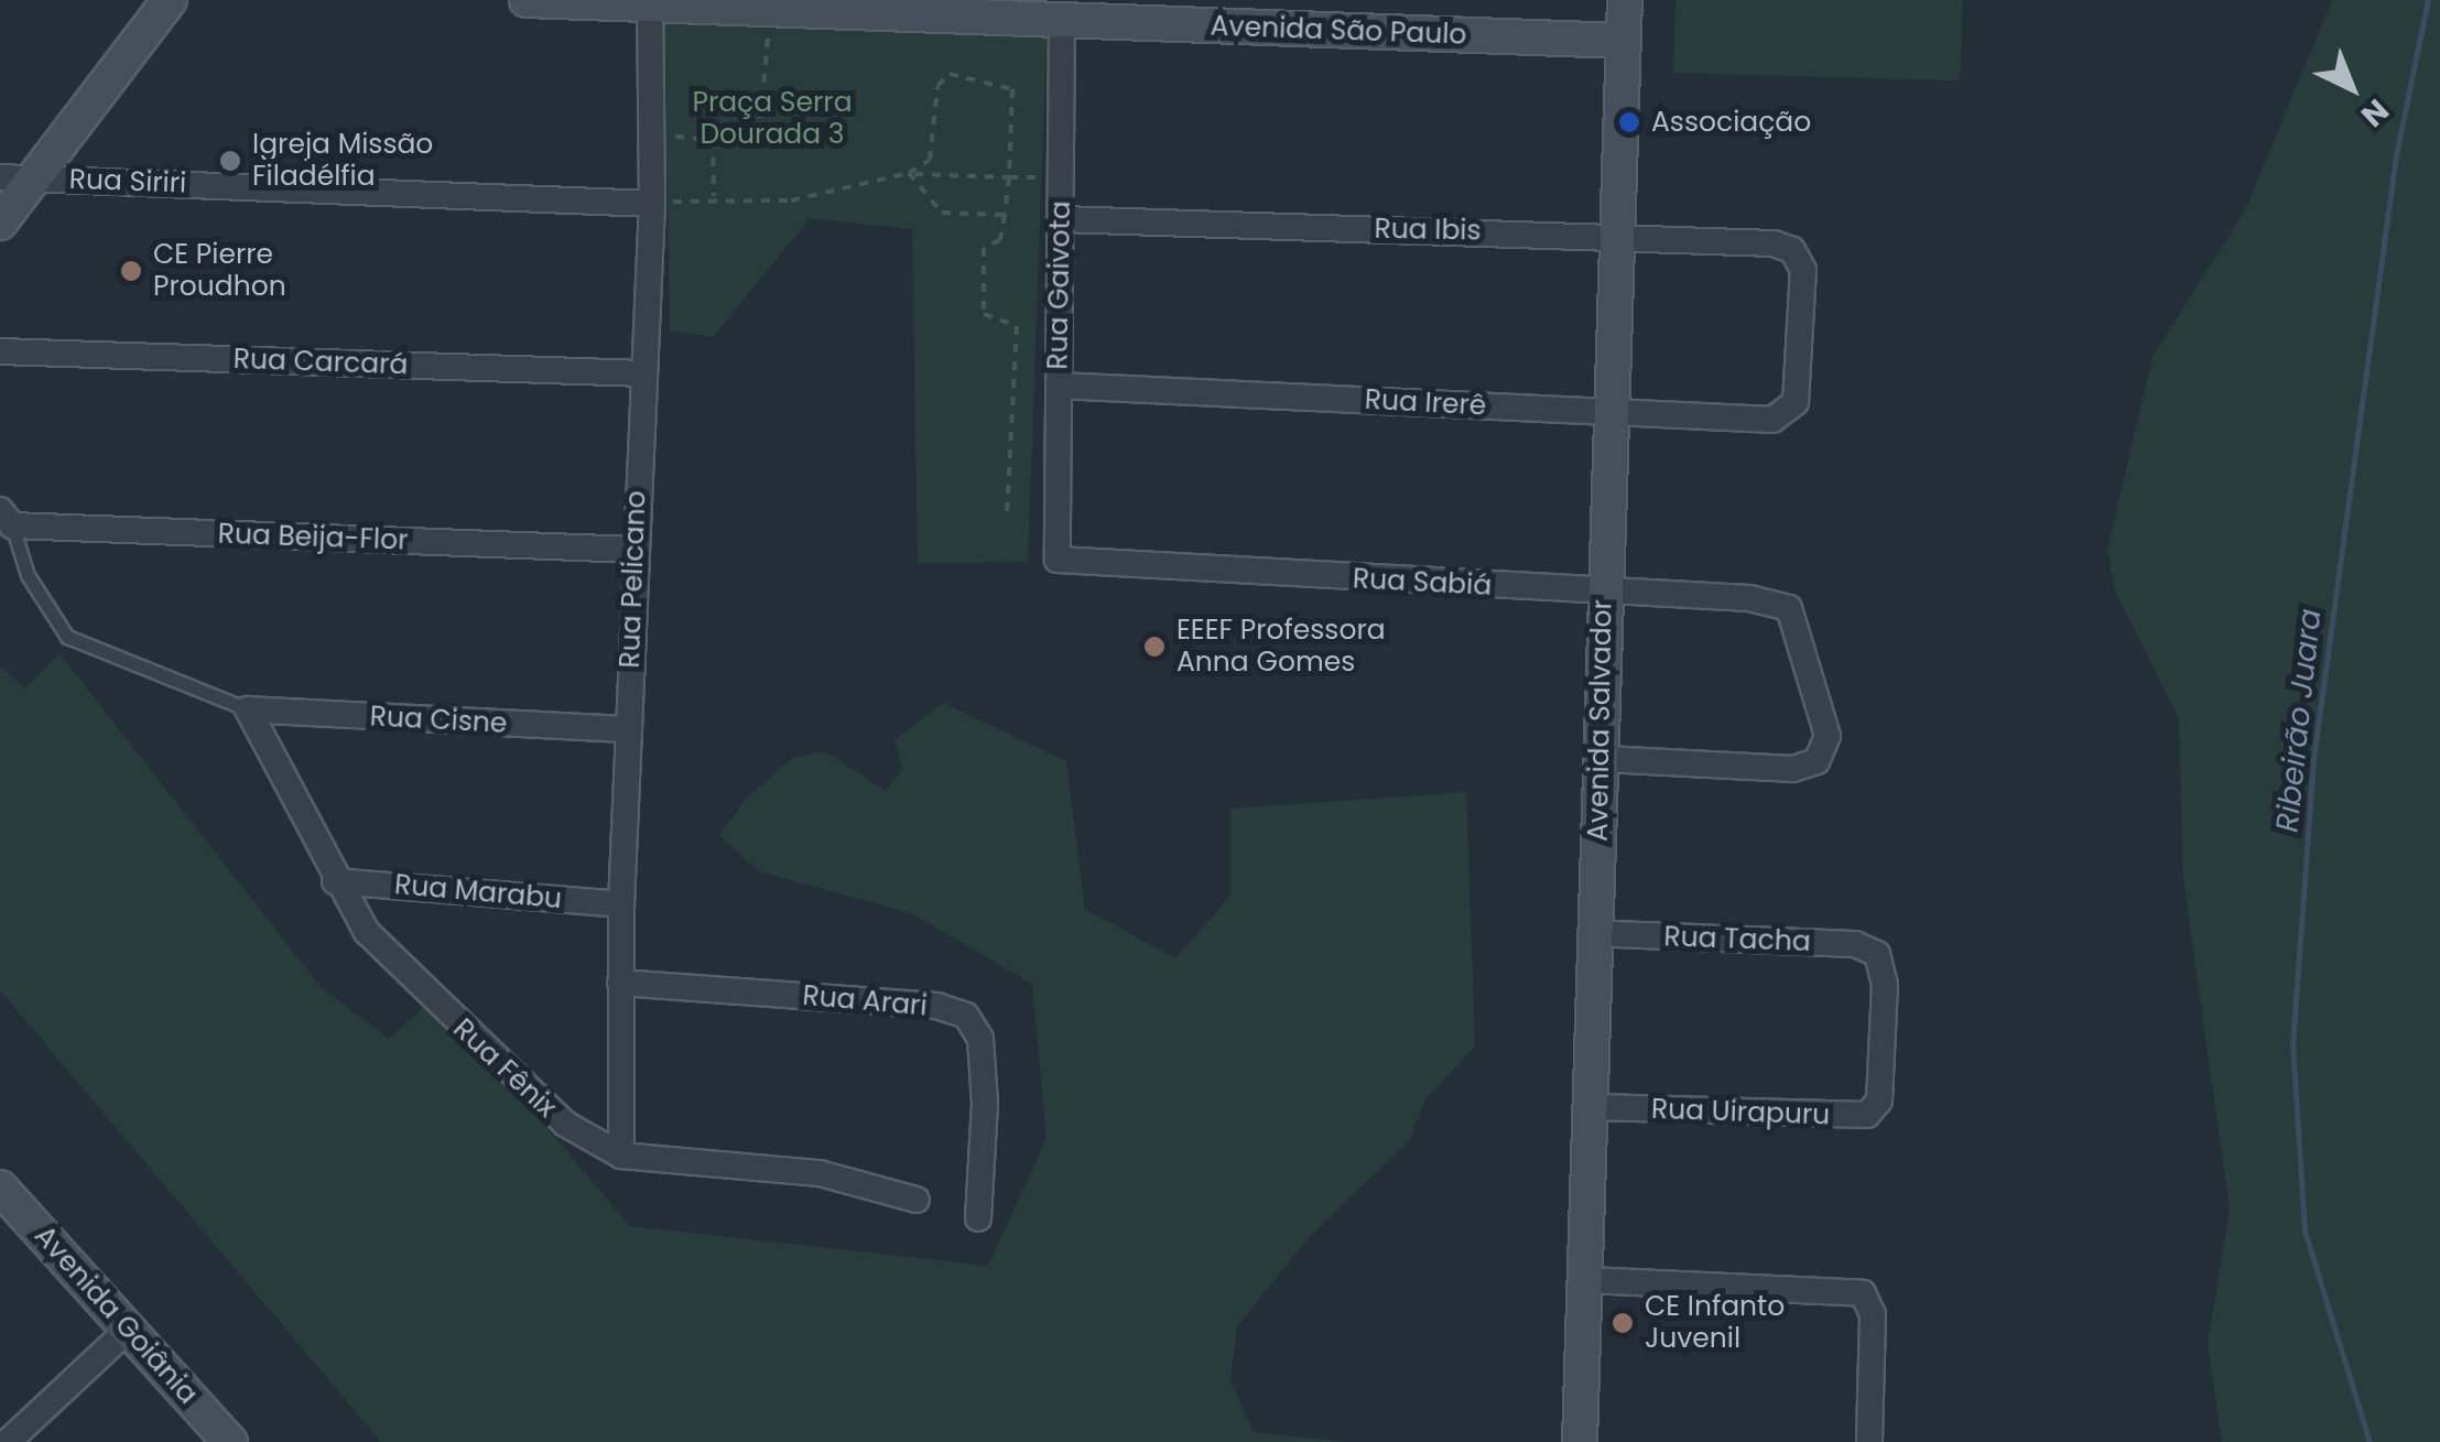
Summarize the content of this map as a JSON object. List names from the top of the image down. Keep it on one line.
{"streets":{"street":["Avenida São Paulo","Rua Siriri","Rua Ibis","Rua Gaivota","Rua Carcará","Rua Irerê","Rua Beija-Flor","Rua Pelicano","Rua Sabiá","Rua Cisne","Avenida Salvador","Rua Marabu","Rua Tacha","Rua Arari","Rua Fênix","Rua Uirapuru","Avenida Goiânia"]},"crossings":[["Avenida São Paulo","Rua Gaivota"],["Avenida São Paulo","Rua Pelicano"],["Avenida São Paulo","Avenida Salvador"],["Rua Siriri","Rua Pelicano"],["Rua Ibis","Rua Gaivota"],["Rua Ibis","Rua Irerê"],["Rua Ibis","Avenida Salvador"],["Rua Gaivota","Rua Irerê"],["Rua Gaivota","Rua Sabiá"],["Rua Carcará","Rua Pelicano"],["Rua Irerê","Avenida Salvador"],["Rua Beija-Flor","Rua Pelicano"],["Rua Pelicano","Rua Cisne"],["Rua Pelicano","Rua Marabu"],["Rua Pelicano","Rua Arari"],["Rua Pelicano","Rua Fênix"],["Rua Sabiá","Avenida Salvador"],["Rua Cisne","Rua Fênix"],["Avenida Salvador","Rua Tacha"],["Avenida Salvador","Rua Uirapuru"],["Rua Marabu","Rua Fênix"],["Rua Tacha","Rua Uirapuru"]],"water":["Ribeirão Juara"],"parks":["Praça Serra Dourada 3"],"places":["Associação","Igreja Missão Filadélfia","CE Pierre Proudhon","EEEF Professora Anna Gomes","CE Infanto Juvenil"],"north":"bottom right"}
